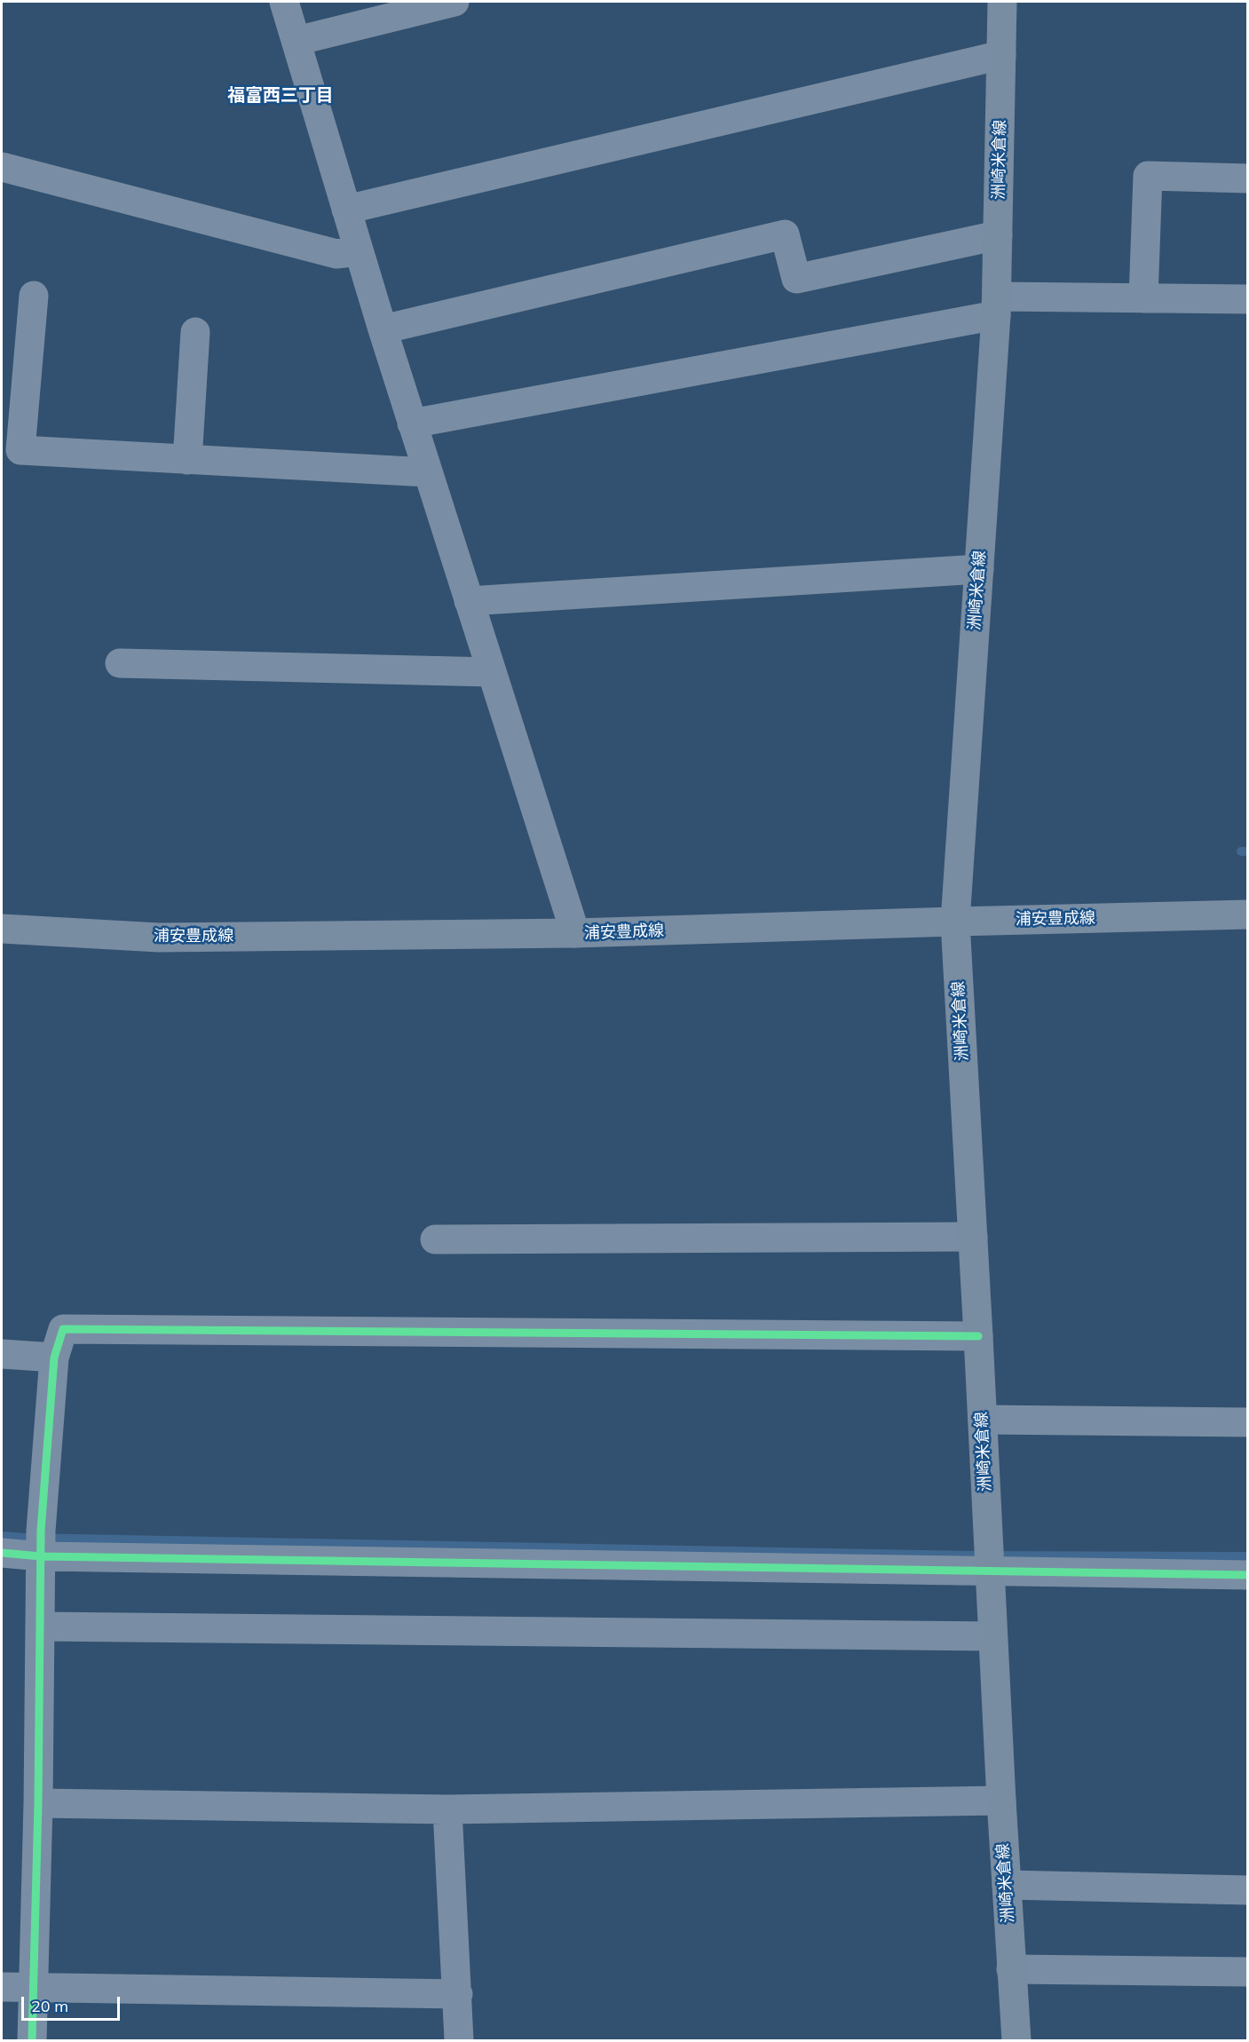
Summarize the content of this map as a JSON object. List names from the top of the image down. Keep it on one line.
{"streets":{"main road":["洲崎米倉線","浦安豊成線"]},"crossings":[["洲崎米倉線","浦安豊成線"]],"districts":["福富西三丁目"],"scale_bar":"20 m"}
